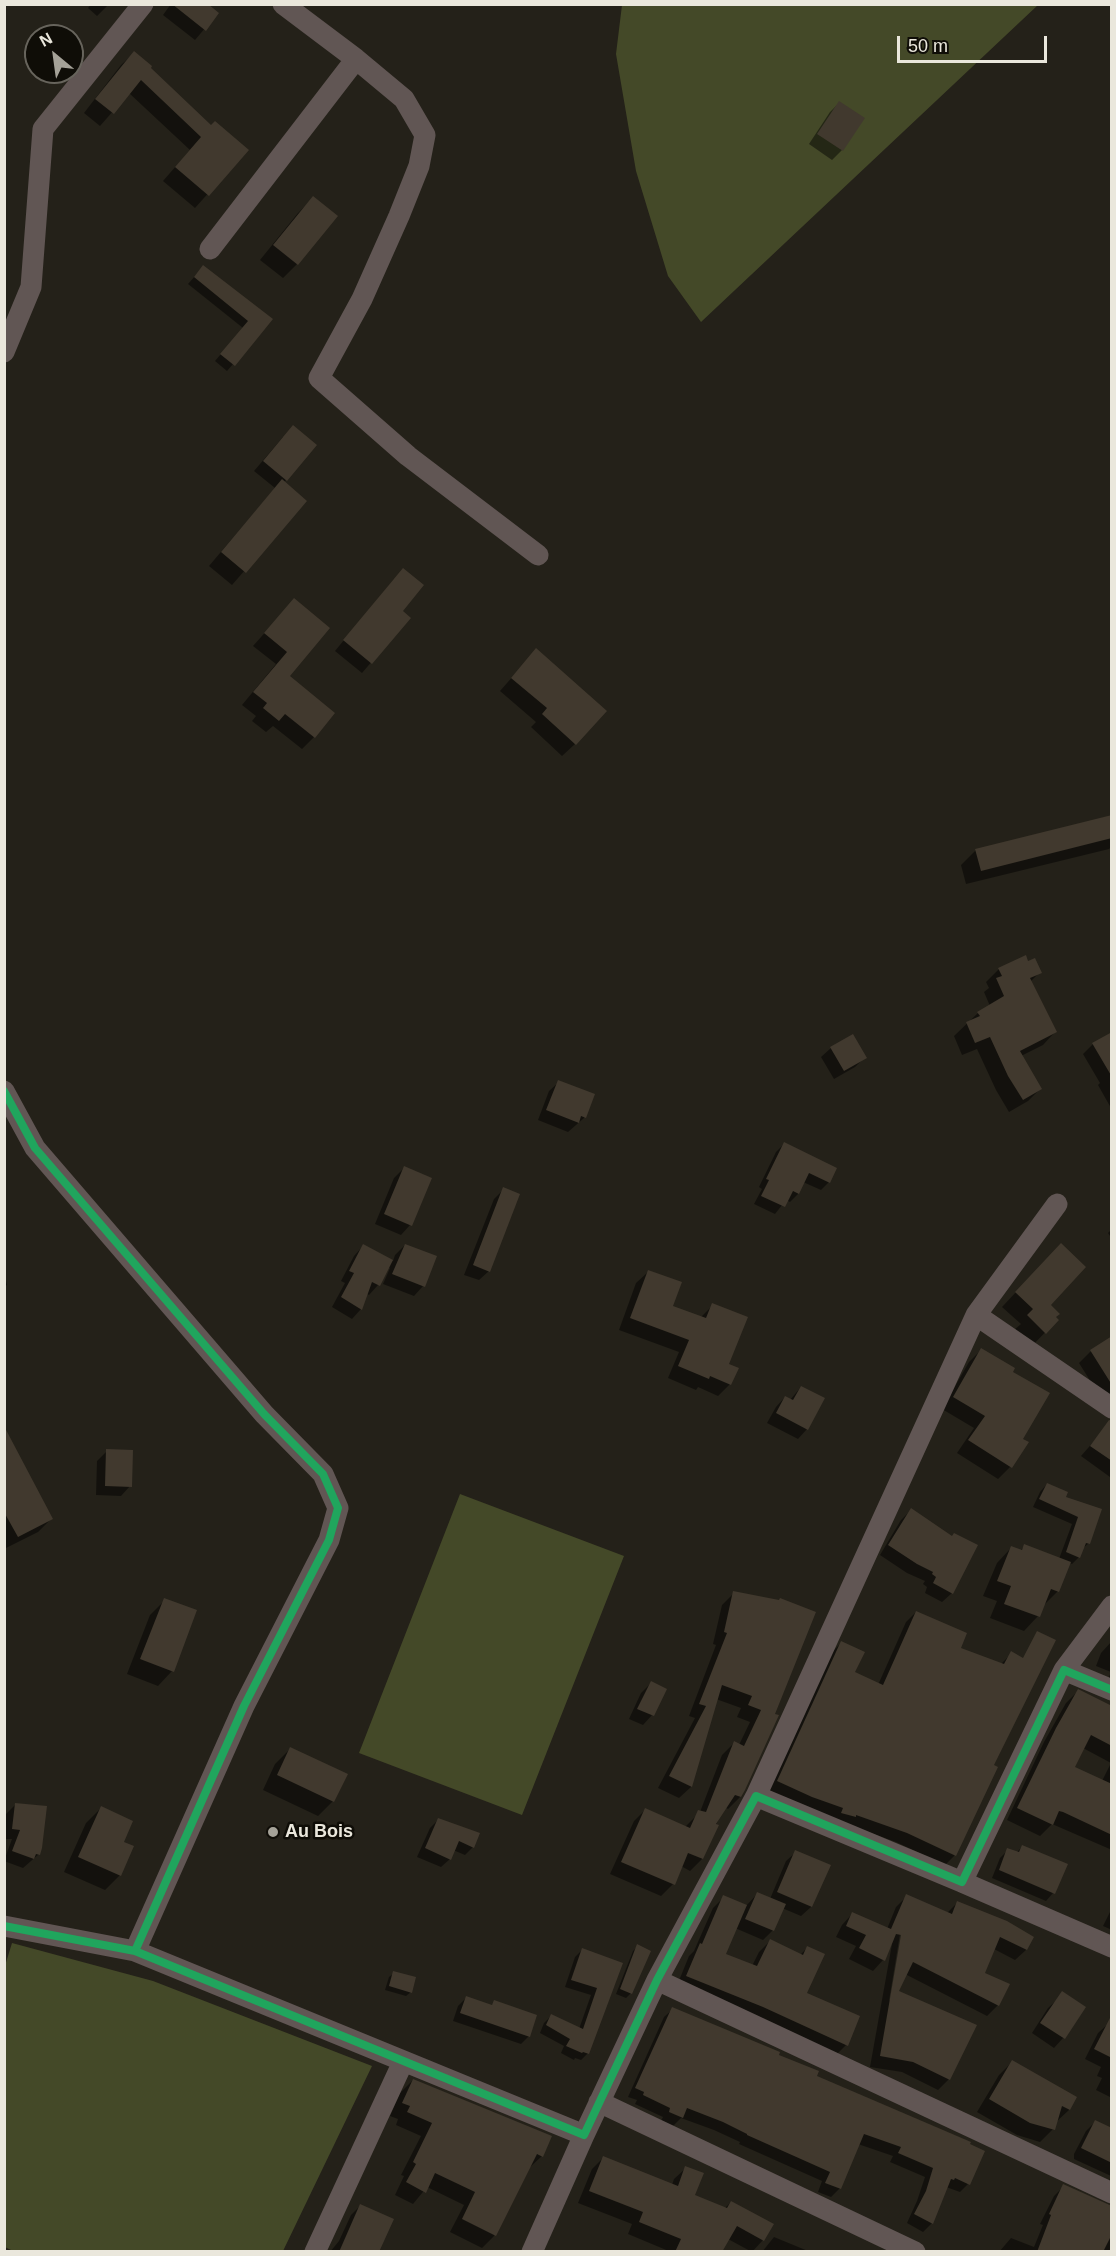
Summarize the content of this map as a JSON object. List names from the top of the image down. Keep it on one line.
{"places":["Au Bois"],"scale_bar":"50 m","north":"top left"}
